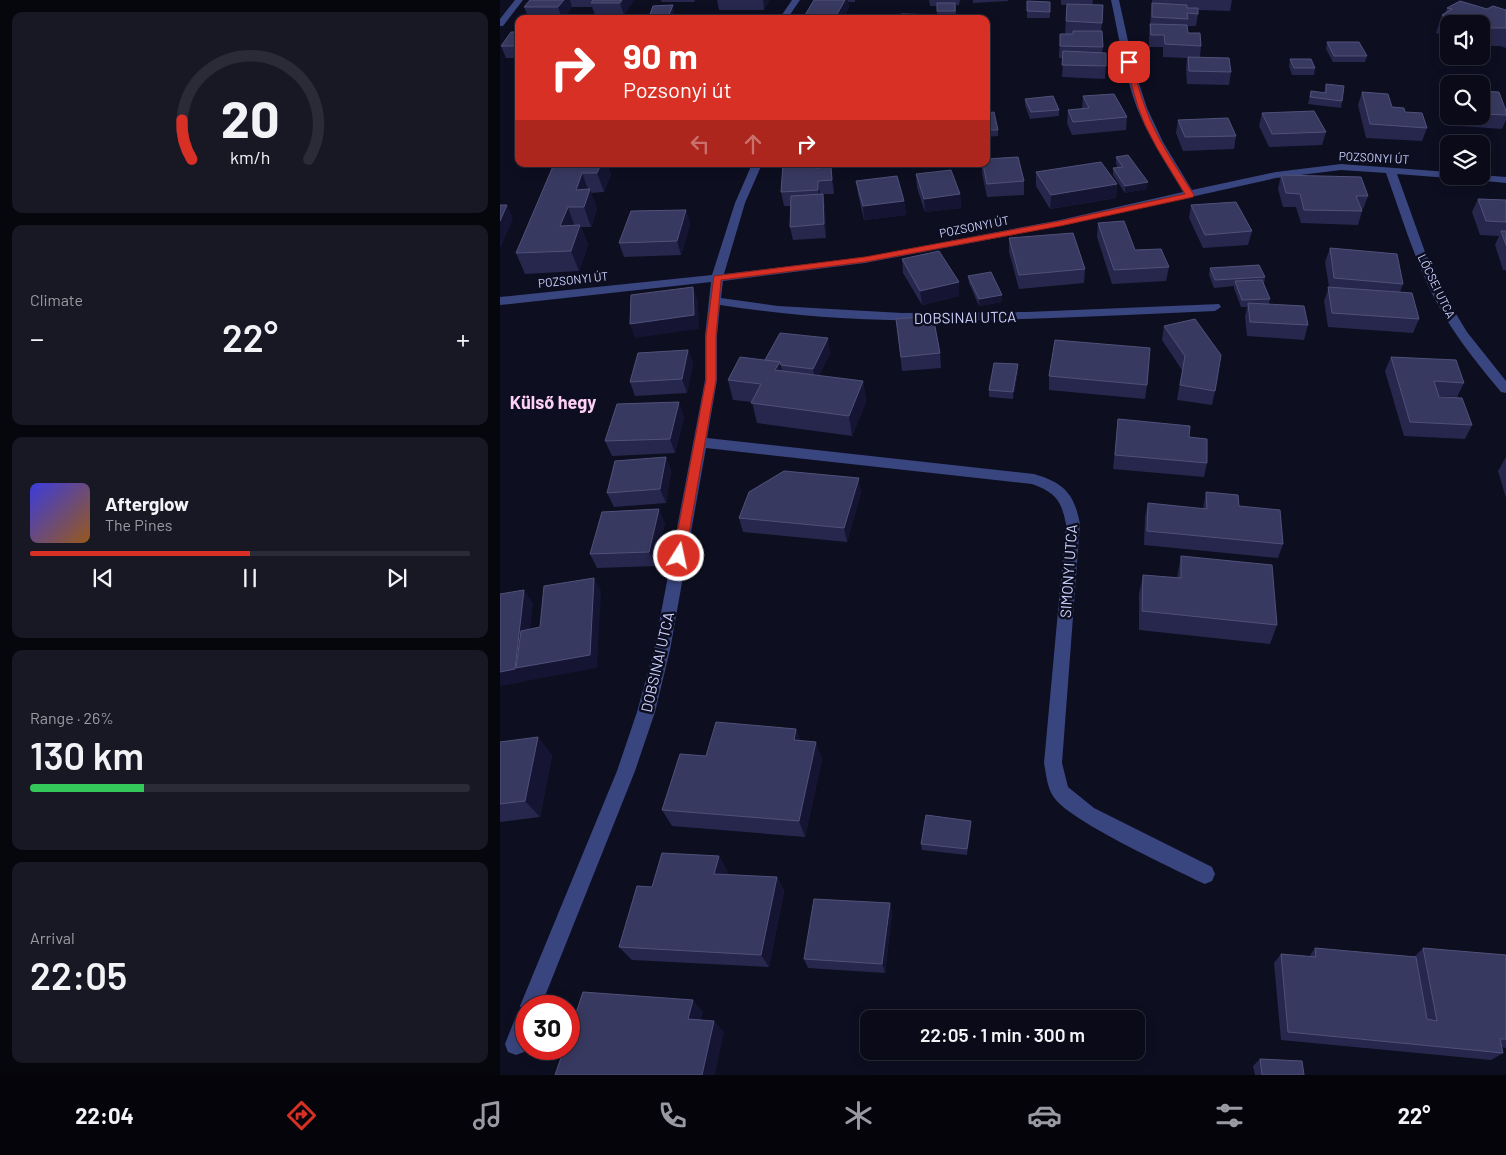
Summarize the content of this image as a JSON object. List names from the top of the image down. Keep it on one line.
{"streets":{"street":["POZSONYI ÚT","LŐCSEI UTCA","DOBSINAI UTCA","SIMONYI UTCA"]},"crossings":[["POZSONYI ÚT","LŐCSEI UTCA"],["POZSONYI ÚT","DOBSINAI UTCA"],["DOBSINAI UTCA","SIMONYI UTCA"]],"districts":["Külső hegy"],"page":{"turn":["90 m","Pozsonyi út"],"tile":["Climate",["Range · 26%","130 km"],["Arrival","22:05"]],"heat":["−","22°","+"],"song":["Afterglow","The Pines"],"limit":"30","trip":"22:05 · 1 min · 300 m","tabs":["22:04","22°"],"gauge":["20","km/h"]}}
